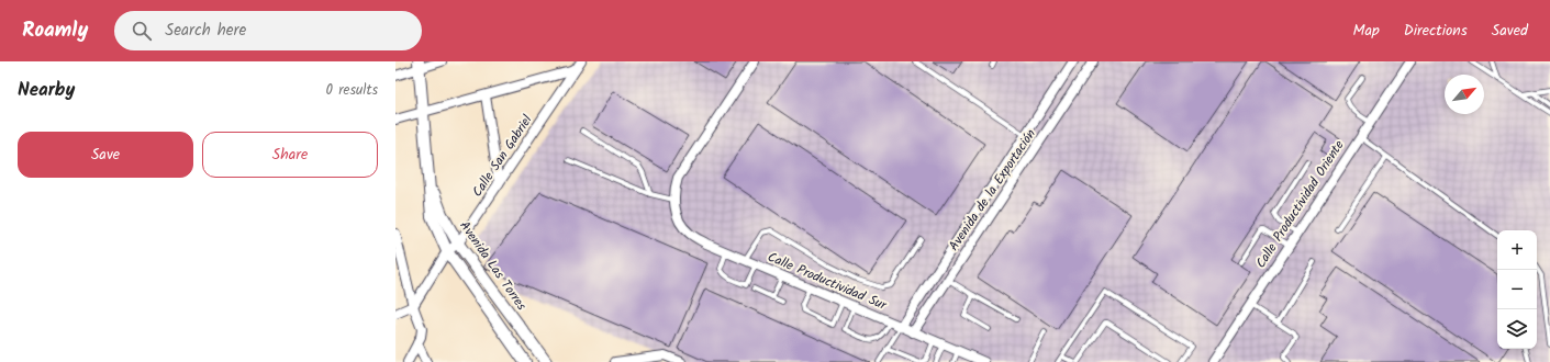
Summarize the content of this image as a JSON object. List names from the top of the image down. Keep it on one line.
{"streets":{"street":["Calle San Gabriel","Avenida de la Exportación","Calle Productividad Oriente","Avenida Las Torres","Calle Productividad Sur"]},"crossings":[["Calle San Gabriel","Avenida Las Torres"],["Avenida de la Exportación","Calle Productividad Sur"]],"north":"top right","page":{"header":"Roamly","search":"Search here","nav":["Map","Directions","Saved"],"heading":["Nearby","0 results"],"buttons":["Save","Share"],"map_buttons":["+","−"]}}
